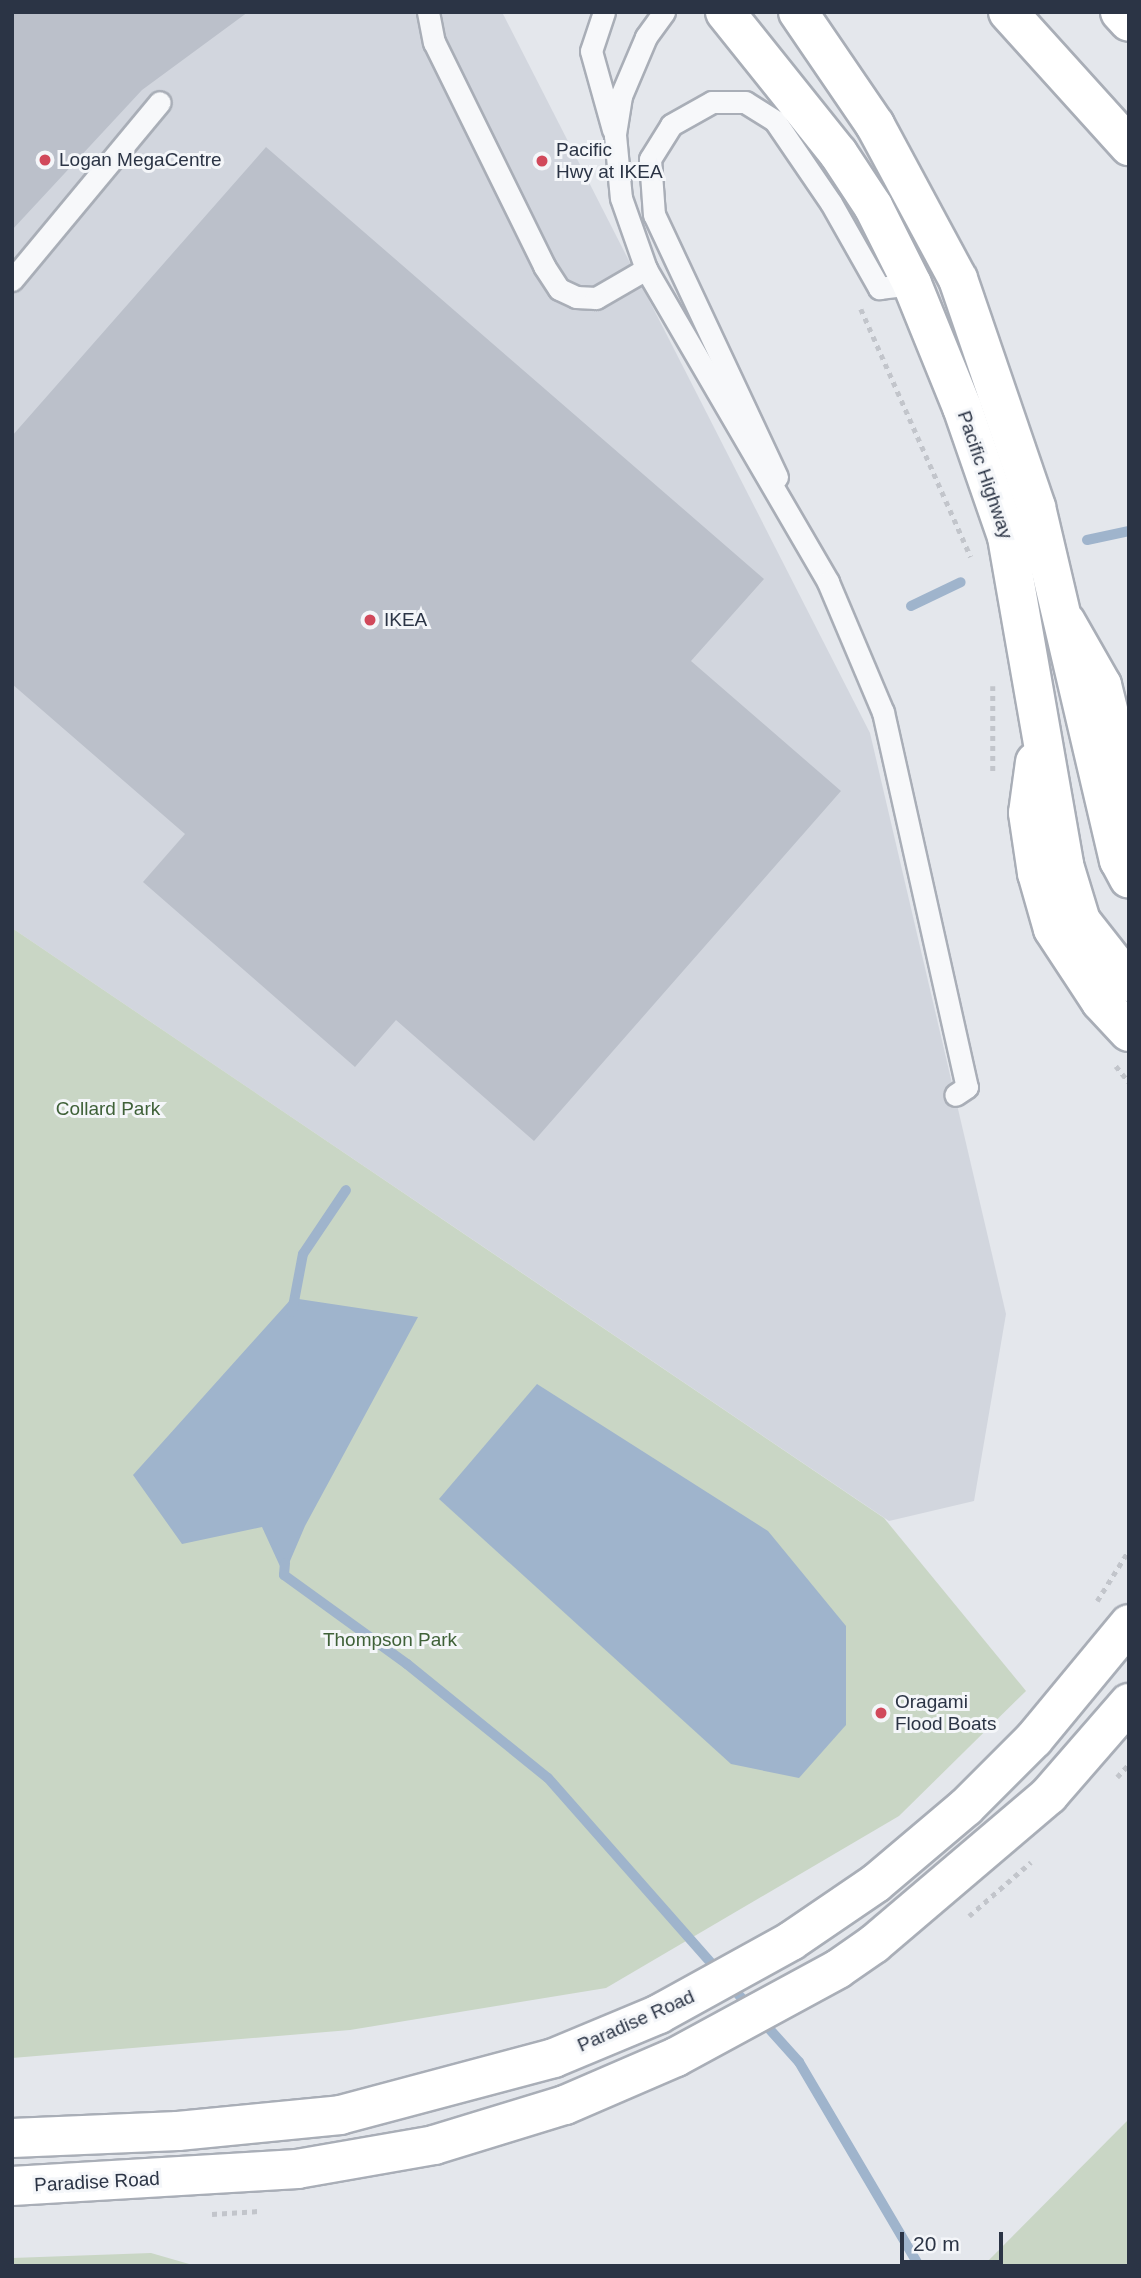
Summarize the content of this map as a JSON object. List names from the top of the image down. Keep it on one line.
{"streets":{"main road":["Pacific Highway","Paradise Road"]},"parks":["Collard Park","Thompson Park"],"places":["Logan MegaCentre","Pacific Hwy at IKEA","IKEA","Oragami Flood Boats"],"scale_bar":"20 m"}
